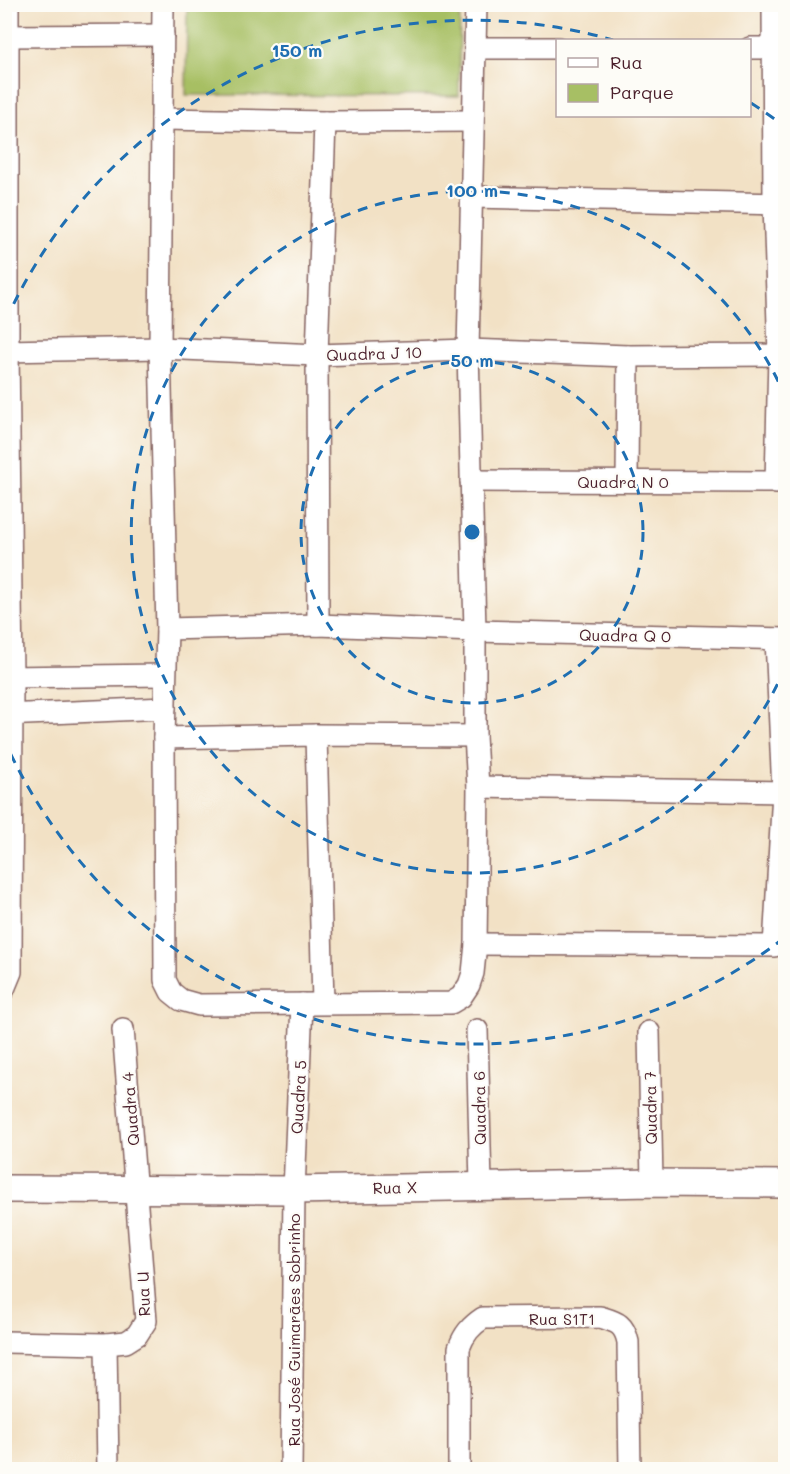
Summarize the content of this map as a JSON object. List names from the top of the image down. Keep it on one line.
{"streets":{"street":["Quadra J 10","Quadra N 0","Quadra Q 0","Quadra 5","Quadra 6","Quadra 7","Quadra 4","Rua X","Rua U","Rua S1T1","Rua José Guimarães Sobrinho"]},"crossings":[["Quadra 5","Rua X"],["Quadra 5","Rua José Guimarães Sobrinho"],["Quadra 6","Rua X"],["Quadra 7","Rua X"],["Quadra 4","Rua X"],["Quadra 4","Rua U"],["Rua X","Rua U"],["Rua X","Rua José Guimarães Sobrinho"]],"legend":["Rua","Parque"],"rings":["150 m","100 m","50 m"]}
